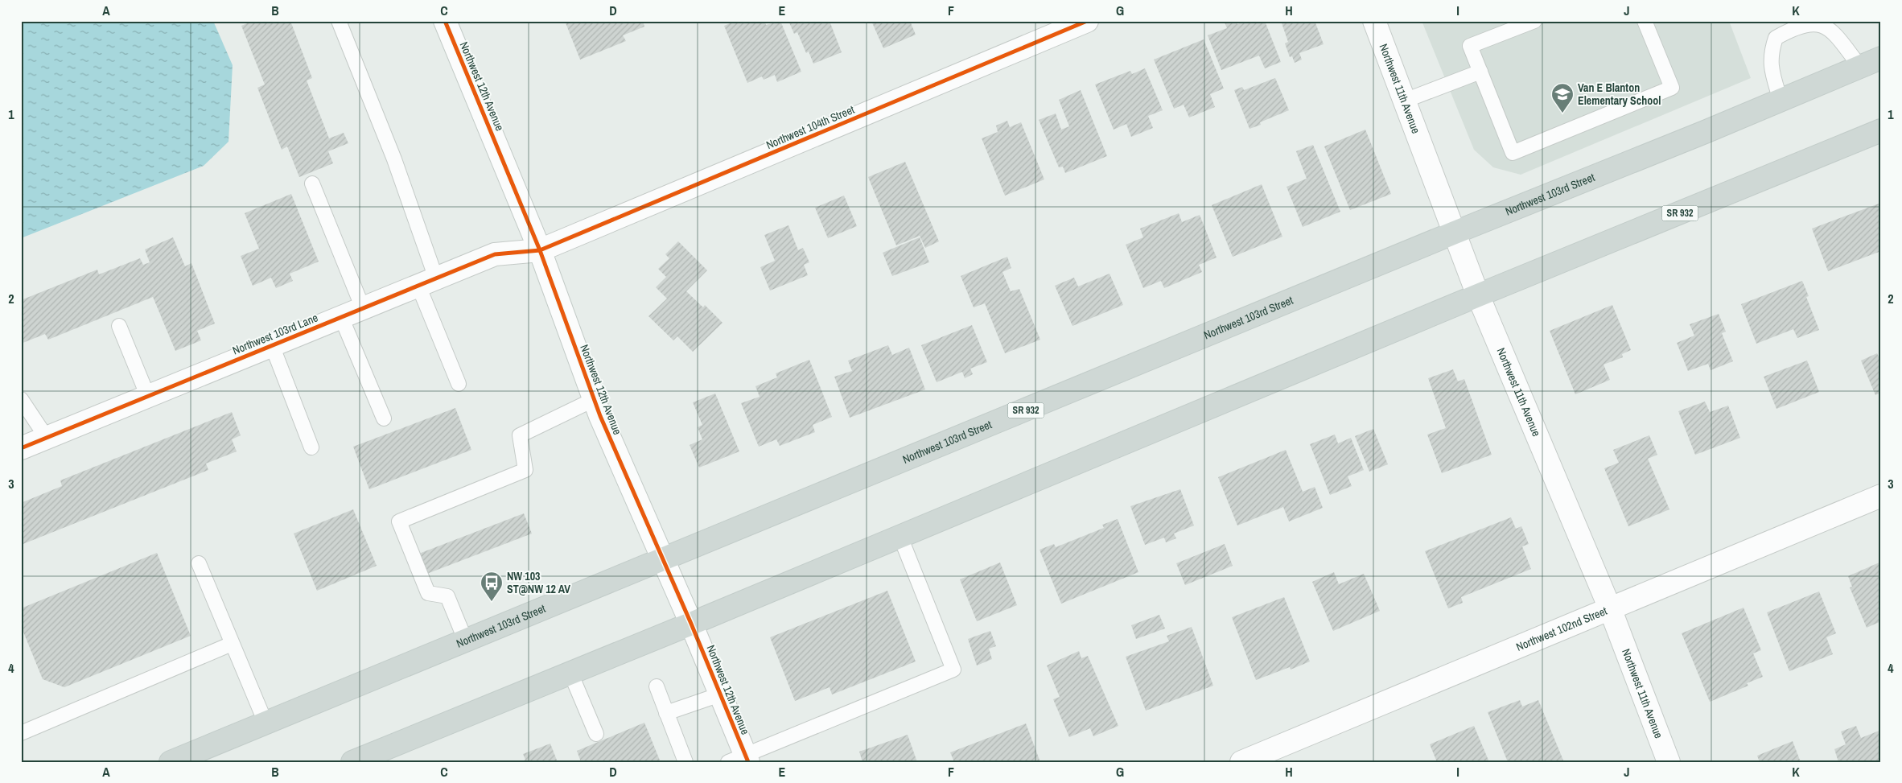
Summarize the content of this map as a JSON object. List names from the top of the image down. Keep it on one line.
{"streets":{"main road":["Northwest 103rd Street","SR 932"],"street":["Northwest 12th Avenue","Northwest 11th Avenue","Northwest 104th Street","Northwest 103rd Lane","Northwest 102nd Street"]},"crossings":[["Northwest 12th Avenue","Northwest 104th Street"],["Northwest 12th Avenue","Northwest 103rd Street"],["Northwest 12th Avenue","SR 932"],["Northwest 12th Avenue","Northwest 103rd Lane"],["Northwest 11th Avenue","Northwest 103rd Street"],["Northwest 11th Avenue","SR 932"],["Northwest 11th Avenue","Northwest 102nd Street"],["Northwest 104th Street","Northwest 103rd Lane"]],"places":{"school or university":["Van E Blanton Elementary School"],"bus stop":["NW 103 ST@NW 12 AV"]},"grid":{"columns":["A","B","C","D","E","F","G","H","I","J","K"],"rows":["1","2","3","4"]}}
